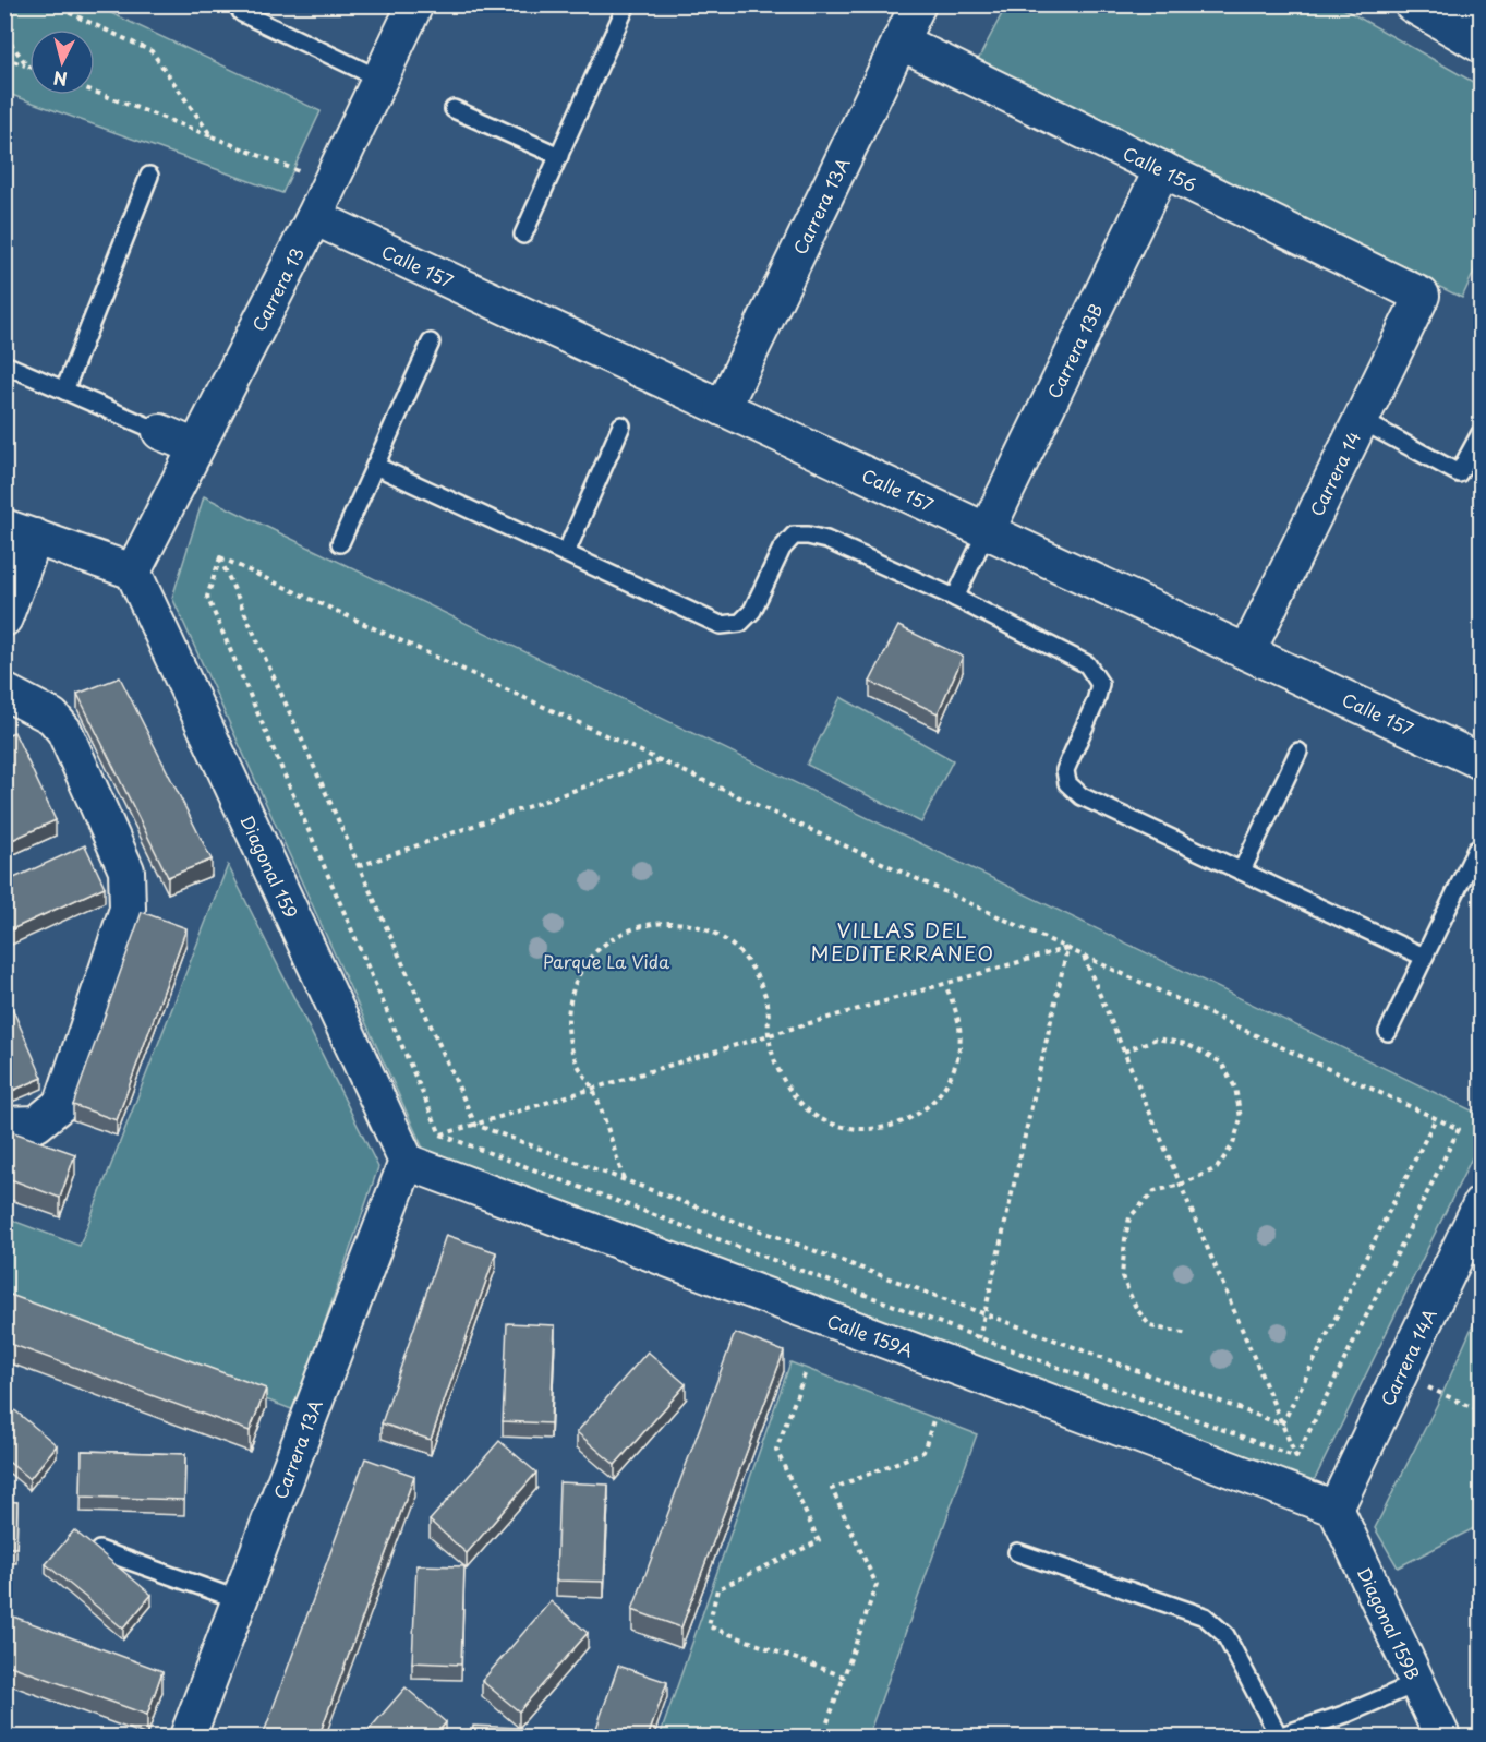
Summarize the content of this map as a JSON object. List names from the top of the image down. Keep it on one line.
{"streets":{"street":["Calle 156","Carrera 13A","Calle 157","Carrera 13","Carrera 13B","Carrera 14","Diagonal 159","Calle 159A","Carrera 14A","Diagonal 159B"]},"crossings":[["Calle 156","Carrera 13A"],["Calle 156","Carrera 13B"],["Calle 156","Carrera 14"],["Carrera 13A","Calle 157"],["Carrera 13A","Diagonal 159"],["Carrera 13A","Calle 159A"],["Calle 157","Carrera 13"],["Calle 157","Carrera 13B"],["Calle 157","Carrera 14"],["Carrera 13","Diagonal 159"],["Diagonal 159","Calle 159A"],["Calle 159A","Carrera 14A"],["Calle 159A","Diagonal 159B"],["Carrera 14A","Diagonal 159B"]],"districts":["VILLAS DEL MEDITERRANEO"],"parks":["Parque La Vida"],"north":"bottom"}
